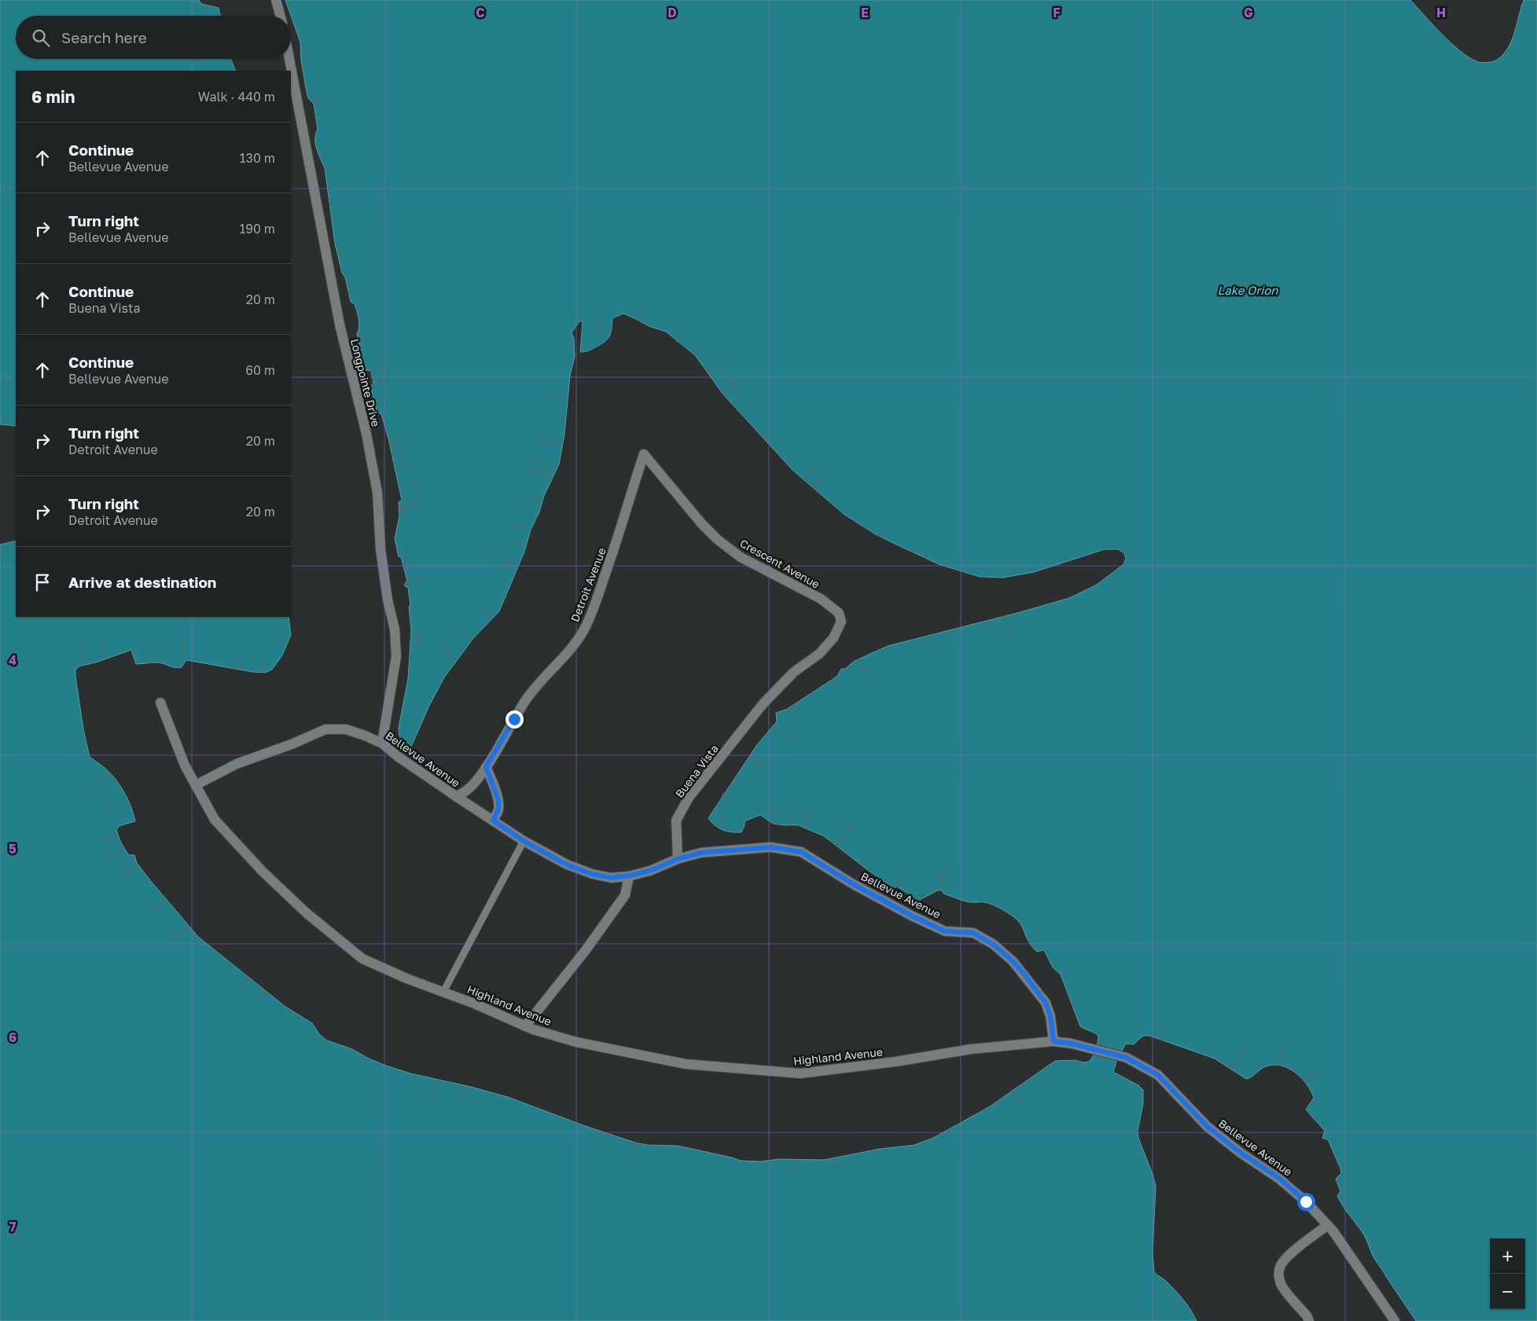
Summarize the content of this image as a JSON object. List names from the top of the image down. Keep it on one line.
{"streets":{"street":["Longpointe Drive","Crescent Avenue","Detroit Avenue","Bellevue Avenue","Buena Vista","Highland Avenue"]},"crossings":[["Longpointe Drive","Bellevue Avenue"],["Crescent Avenue","Detroit Avenue"],["Crescent Avenue","Buena Vista"],["Detroit Avenue","Bellevue Avenue"],["Bellevue Avenue","Buena Vista"],["Bellevue Avenue","Highland Avenue"]],"water":["Lake Orion"],"page":{"search":"Search here","heading":["6 min","Walk · 440 m"],"list":[["Continue","Bellevue Avenue","130 m"],["Turn right","Bellevue Avenue","190 m"],["Continue","Buena Vista","20 m"],["Continue","Bellevue Avenue","60 m"],["Turn right","Detroit Avenue","20 m"],["Turn right","Detroit Avenue","20 m"],"Arrive at destination"],"map_buttons":["+","−"]},"grid":{"columns":["C","D","E","F","G","H"],"rows":["4","5","6","7"]}}
